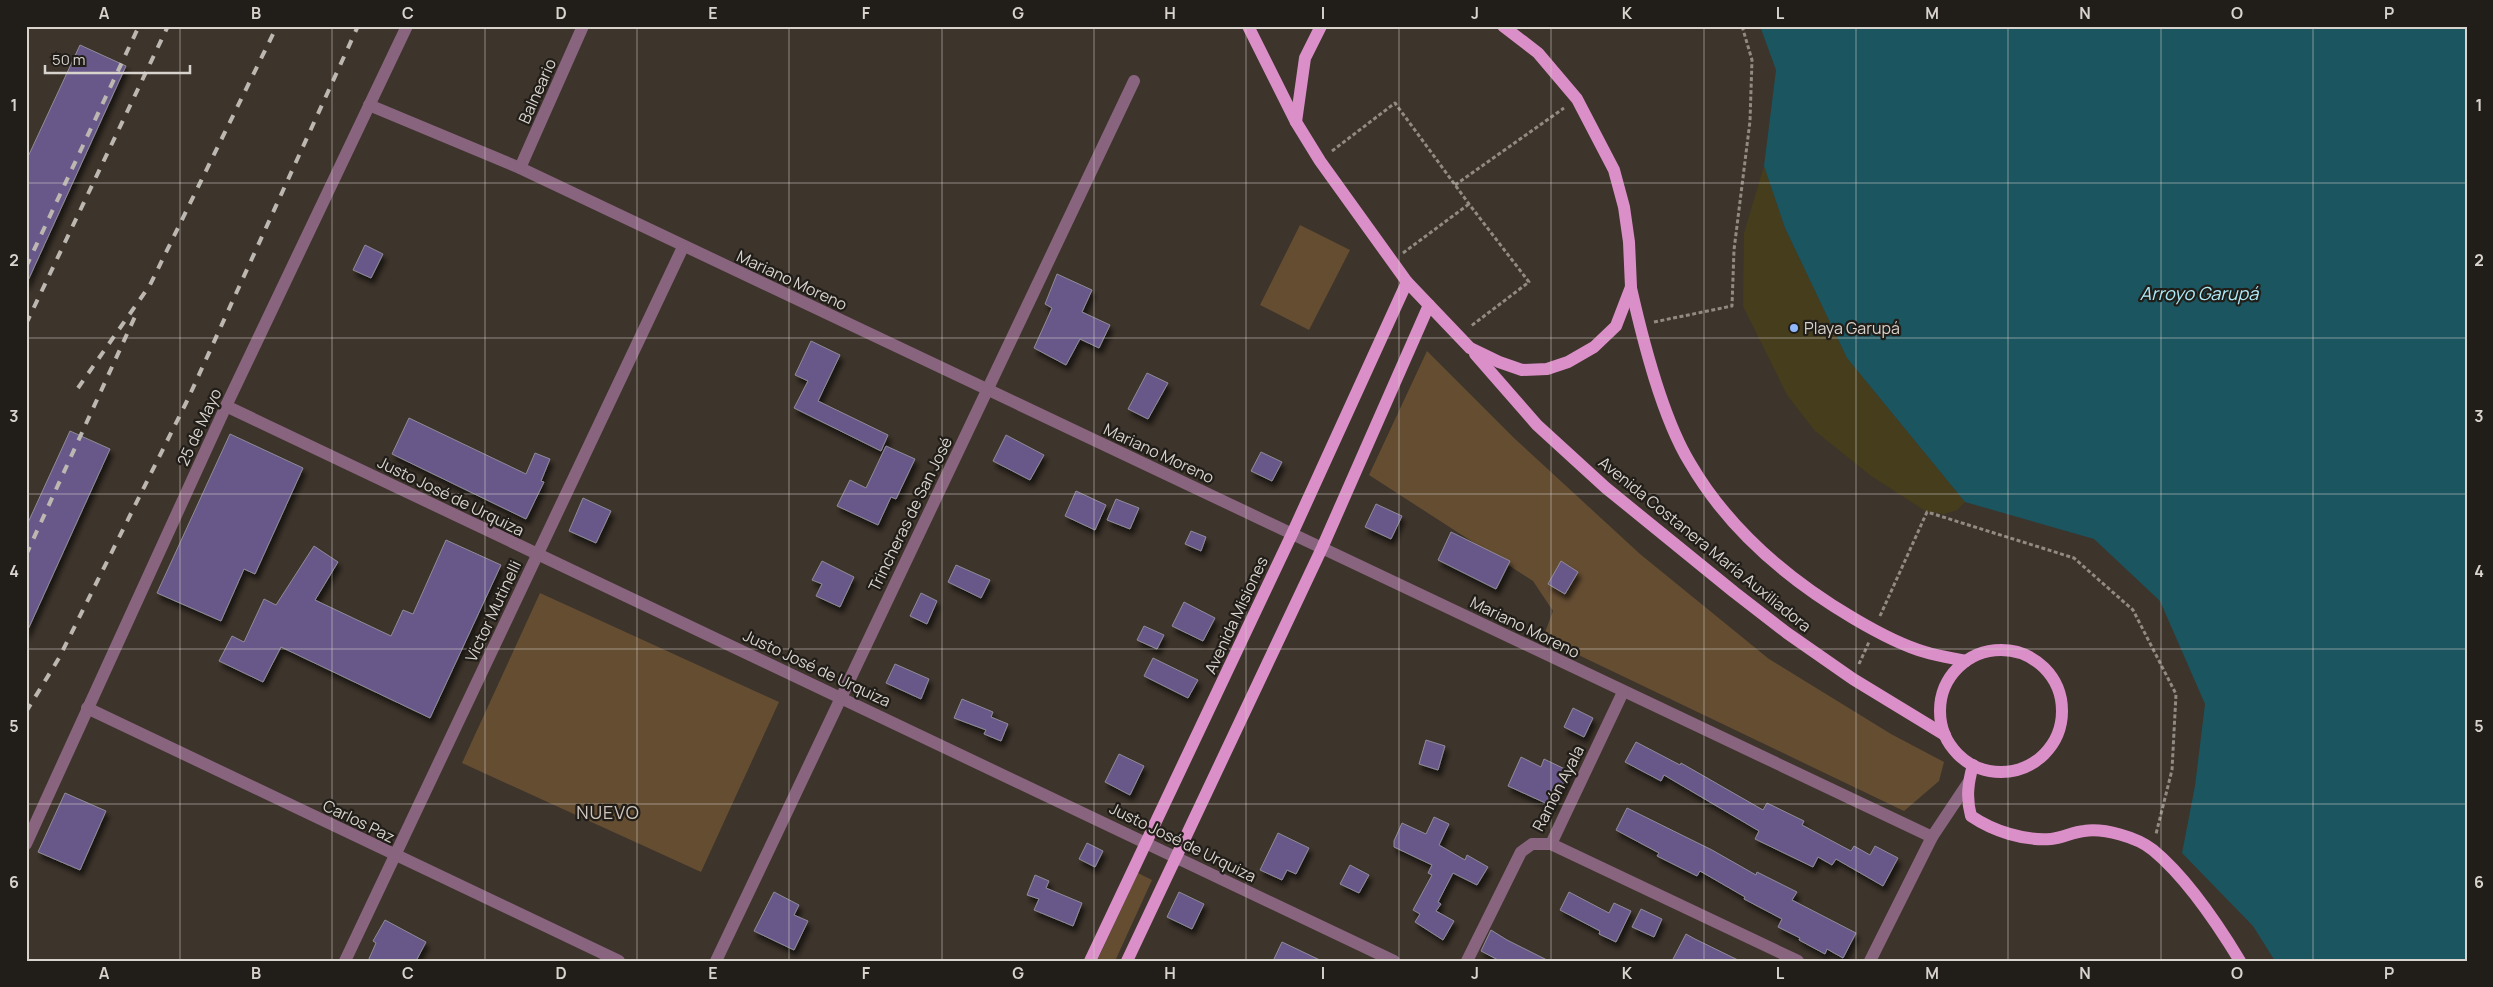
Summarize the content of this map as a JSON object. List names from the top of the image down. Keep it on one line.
{"streets":{"main road":["Avenida Costanera María Auxiliadora","Avenida Misiones"],"street":["Balneario","Mariano Moreno","25 de Mayo","Justo José de Urquiza","Trincheras de San José","Victor Mutinelli","Ramón Ayala","Carlos Paz"]},"crossings":[["Balneario","Mariano Moreno"],["Mariano Moreno","25 de Mayo"],["Mariano Moreno","Trincheras de San José"],["Mariano Moreno","Victor Mutinelli"],["Mariano Moreno","Avenida Misiones"],["Mariano Moreno","Ramón Ayala"],["25 de Mayo","Justo José de Urquiza"],["25 de Mayo","Carlos Paz"],["Justo José de Urquiza","Trincheras de San José"],["Justo José de Urquiza","Victor Mutinelli"],["Justo José de Urquiza","Avenida Misiones"],["Avenida Costanera María Auxiliadora","Avenida Misiones"],["Victor Mutinelli","Carlos Paz"]],"districts":["NUEVO"],"water":["Arroyo Garupá"],"places":["Playa Garupá"],"scale_bar":"50 m","grid":{"columns":["A","B","C","D","E","F","G","H","I","J","K","L","M","N","O","P"],"rows":["1","2","3","4","5","6"]}}
